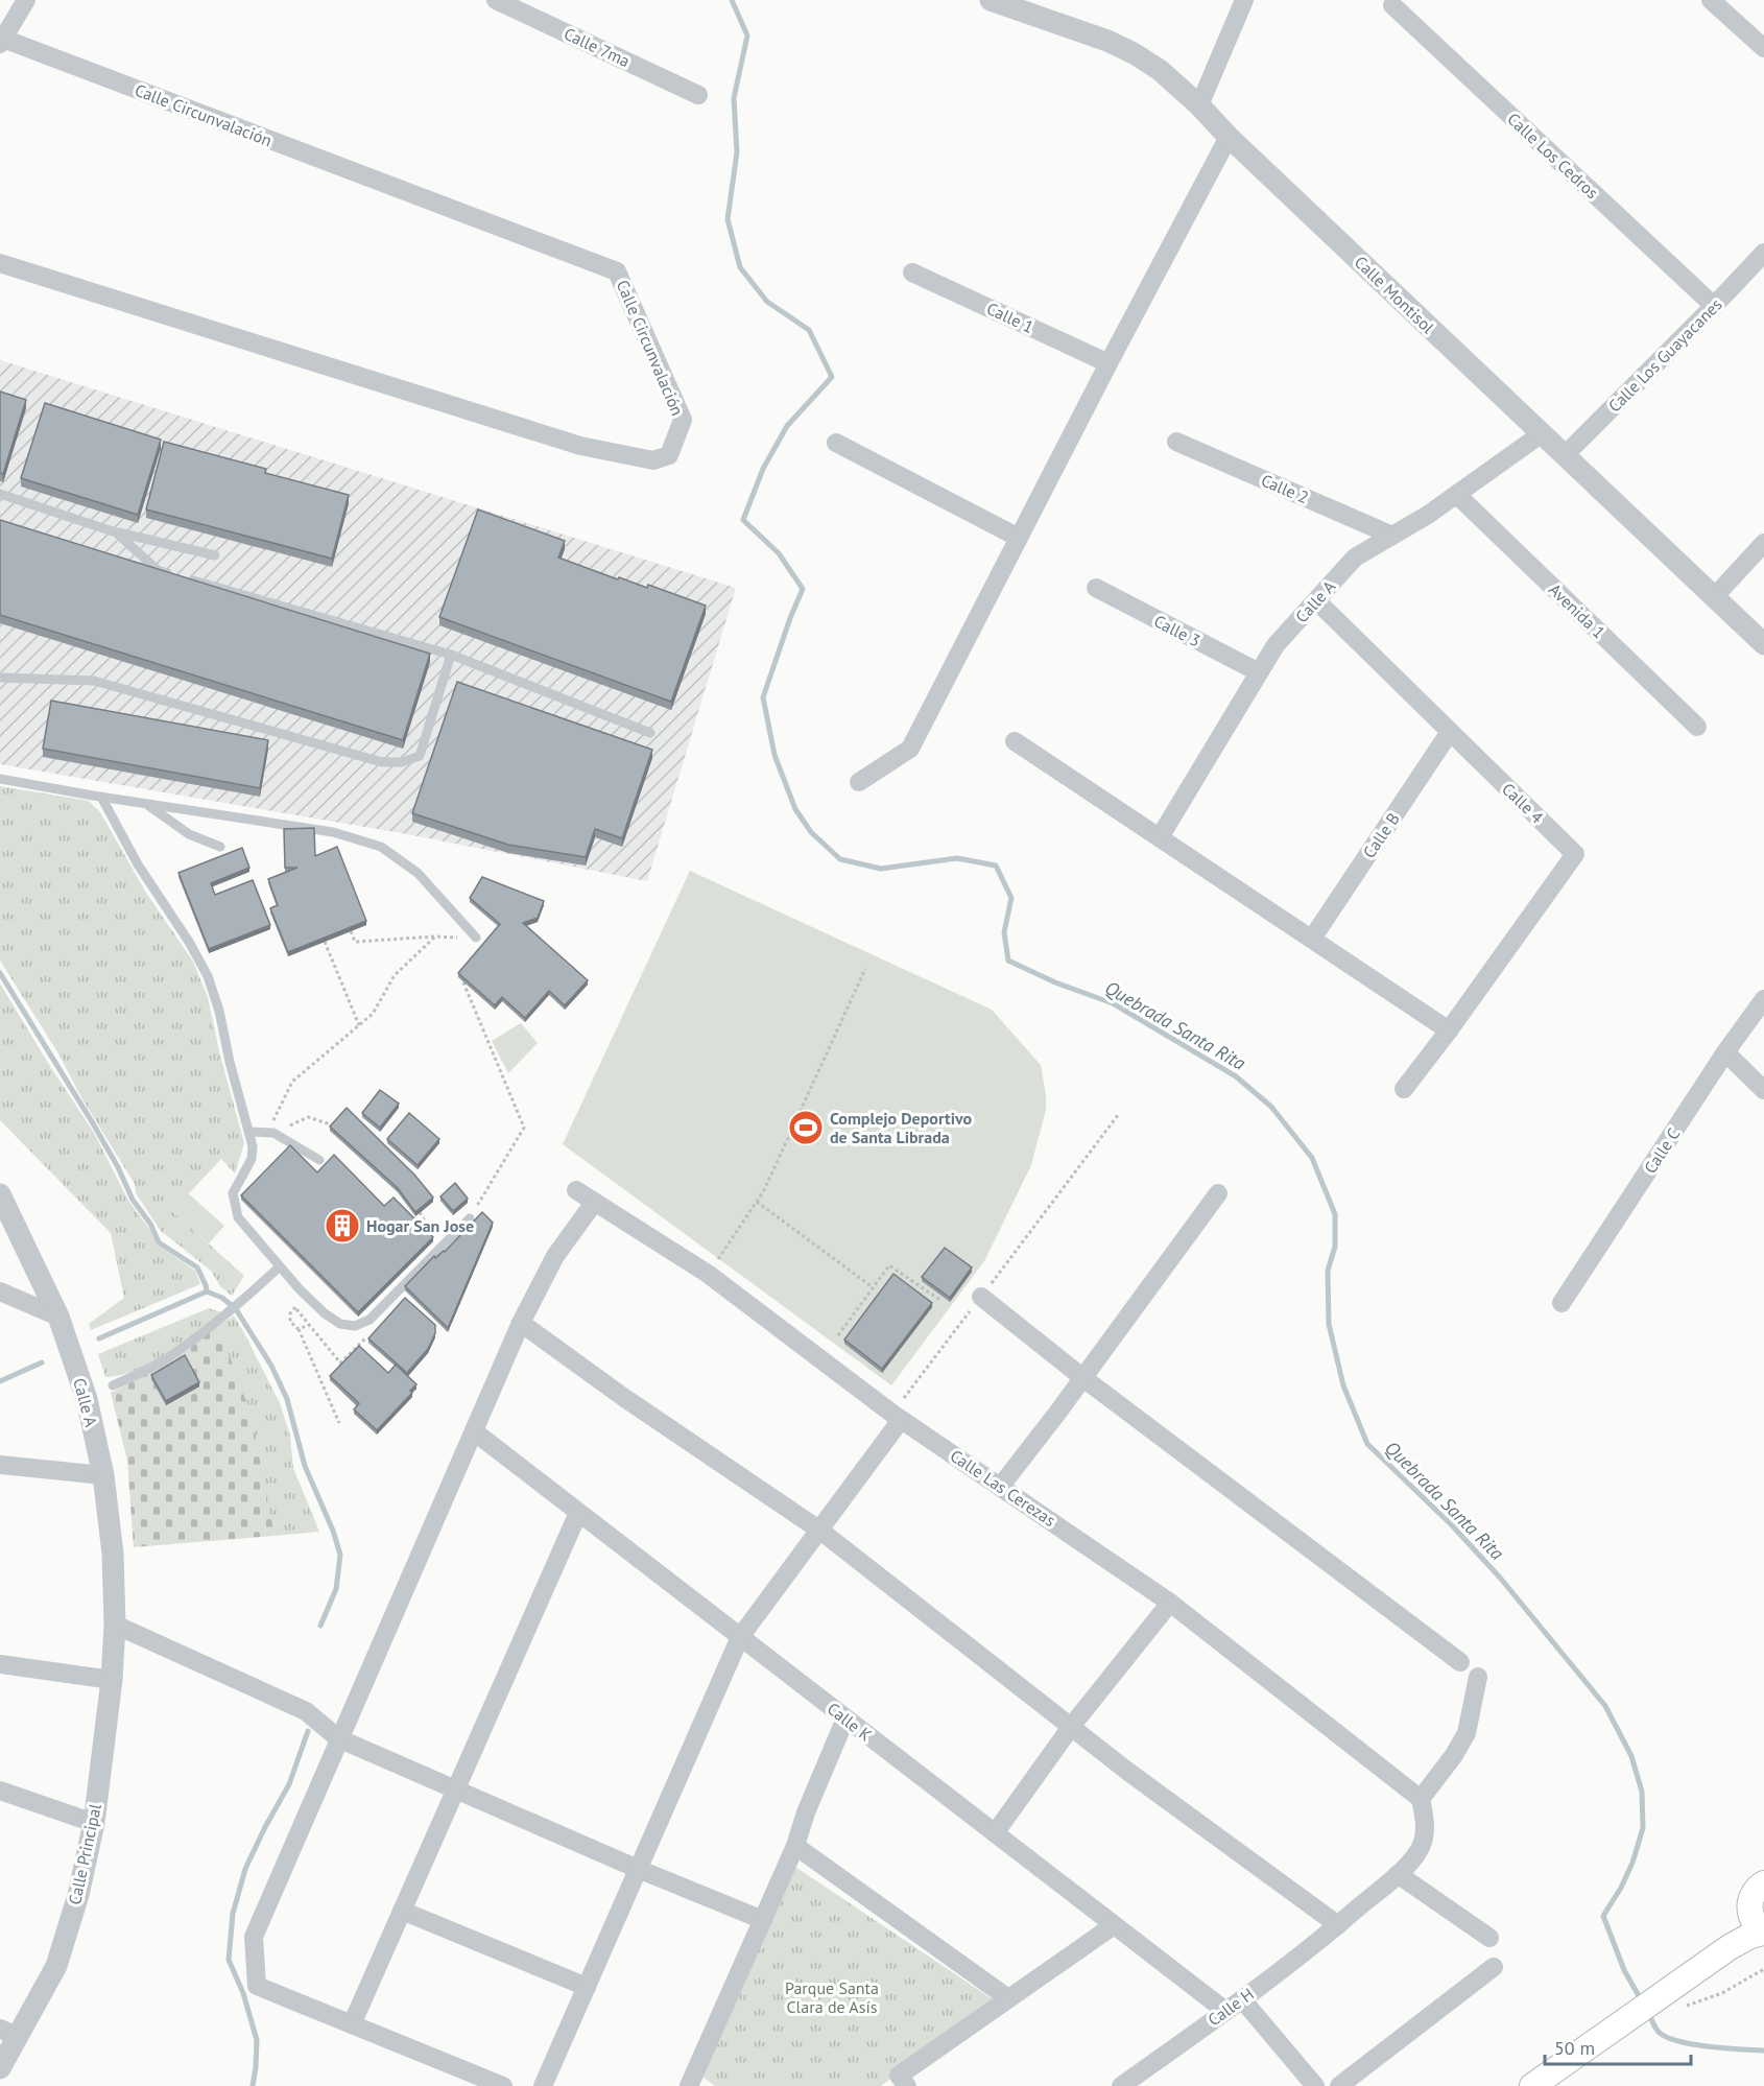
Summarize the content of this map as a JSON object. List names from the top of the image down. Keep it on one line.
{"streets":{"street":["Calle 7ma","Calle Circunvalación","Calle Los Cedros","Calle Montisol","Calle 1","Calle Los Guayacanes","Calle 2","Calle A","Avenida 1","Calle 3","Calle 4","Calle B","Calle C","Calle Las Cerezas","Calle K","Calle Principal","Calle H"]},"crossings":[["Calle Los Cedros","Calle Los Guayacanes"],["Calle Montisol","Calle Los Guayacanes"],["Calle Montisol","Calle A"],["Calle 2","Calle A"],["Calle A","Avenida 1"],["Calle A","Calle 3"],["Calle A","Calle 4"],["Calle A","Calle Principal"],["Calle 4","Calle B"],["Calle Las Cerezas","Calle H"],["Calle K","Calle H"]],"water":["Quebrada Santa Rita"],"parks":["Parque Santa Clara de Asís"],"places":{"sports":["Complejo Deportivo de Santa Librada"],"building":["Hogar San Jose"]},"scale_bar":"50 m"}
